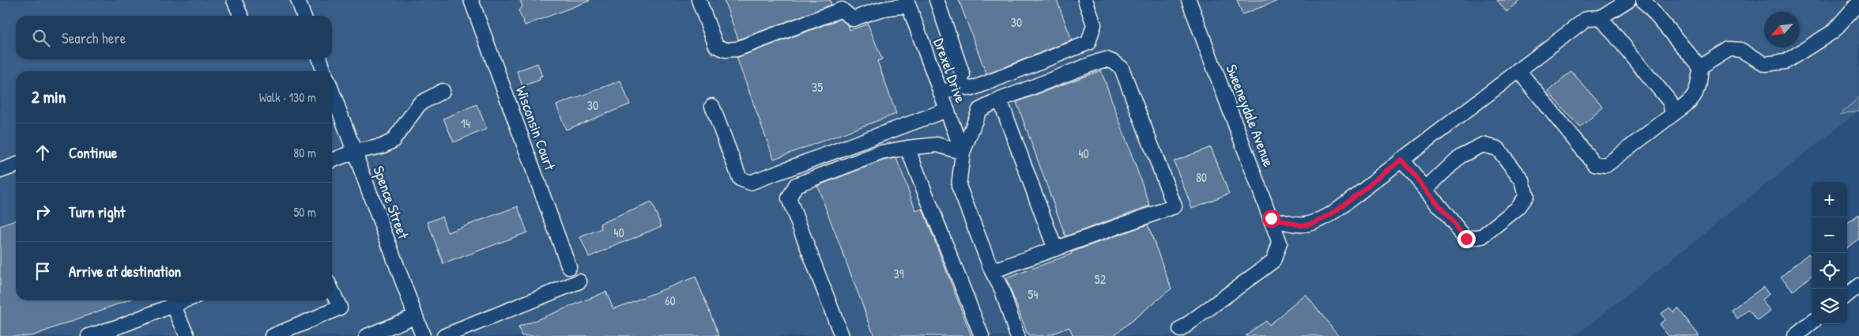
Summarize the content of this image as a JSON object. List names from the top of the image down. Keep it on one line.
{"streets":{"street":["Drexel Drive","Sweeneydale Avenue","Wisconsin Court","Spence Street"]},"house_numbers":["30","35","30","14","40","80","40","39","52","54","60"],"north":"bottom left","page":{"search":"Search here","heading":["2 min","Walk · 130 m"],"list":[["Continue","80 m"],["Turn right","50 m"],"Arrive at destination"],"map_buttons":["+","−"]}}
